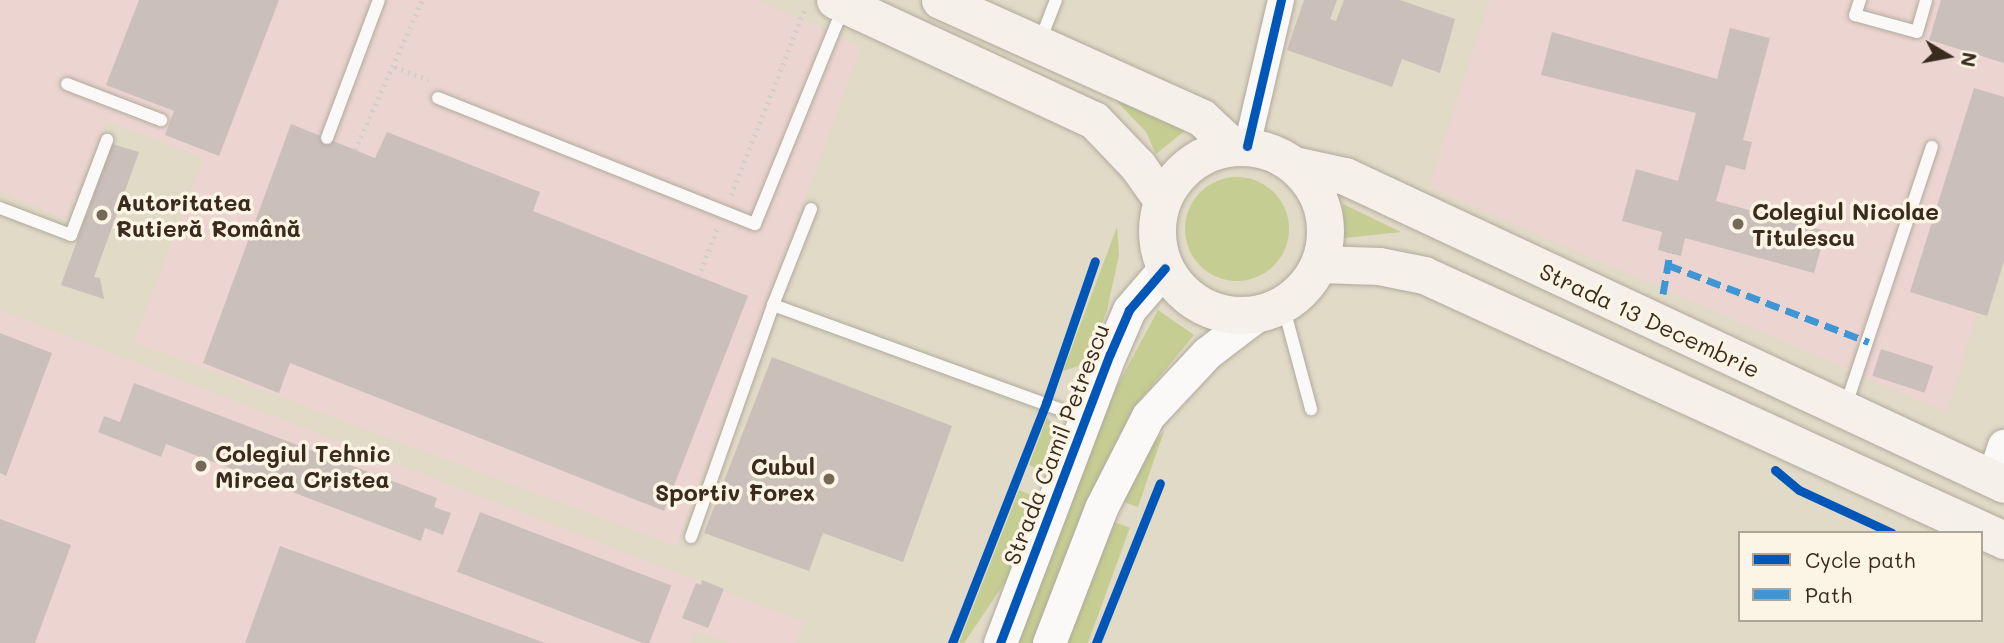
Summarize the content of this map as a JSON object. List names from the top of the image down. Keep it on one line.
{"streets":{"main road":["Strada 13 Decembrie"],"street":["Strada Camil Petrescu"]},"crossings":[["Strada 13 Decembrie","Strada Camil Petrescu"]],"places":["Autoritatea Rutieră Română","Colegiul Nicolae Titulescu","Colegiul Tehnic Mircea Cristea","Cubul Sportiv Forex"],"legend":["Cycle path","Path"],"north":"right"}
